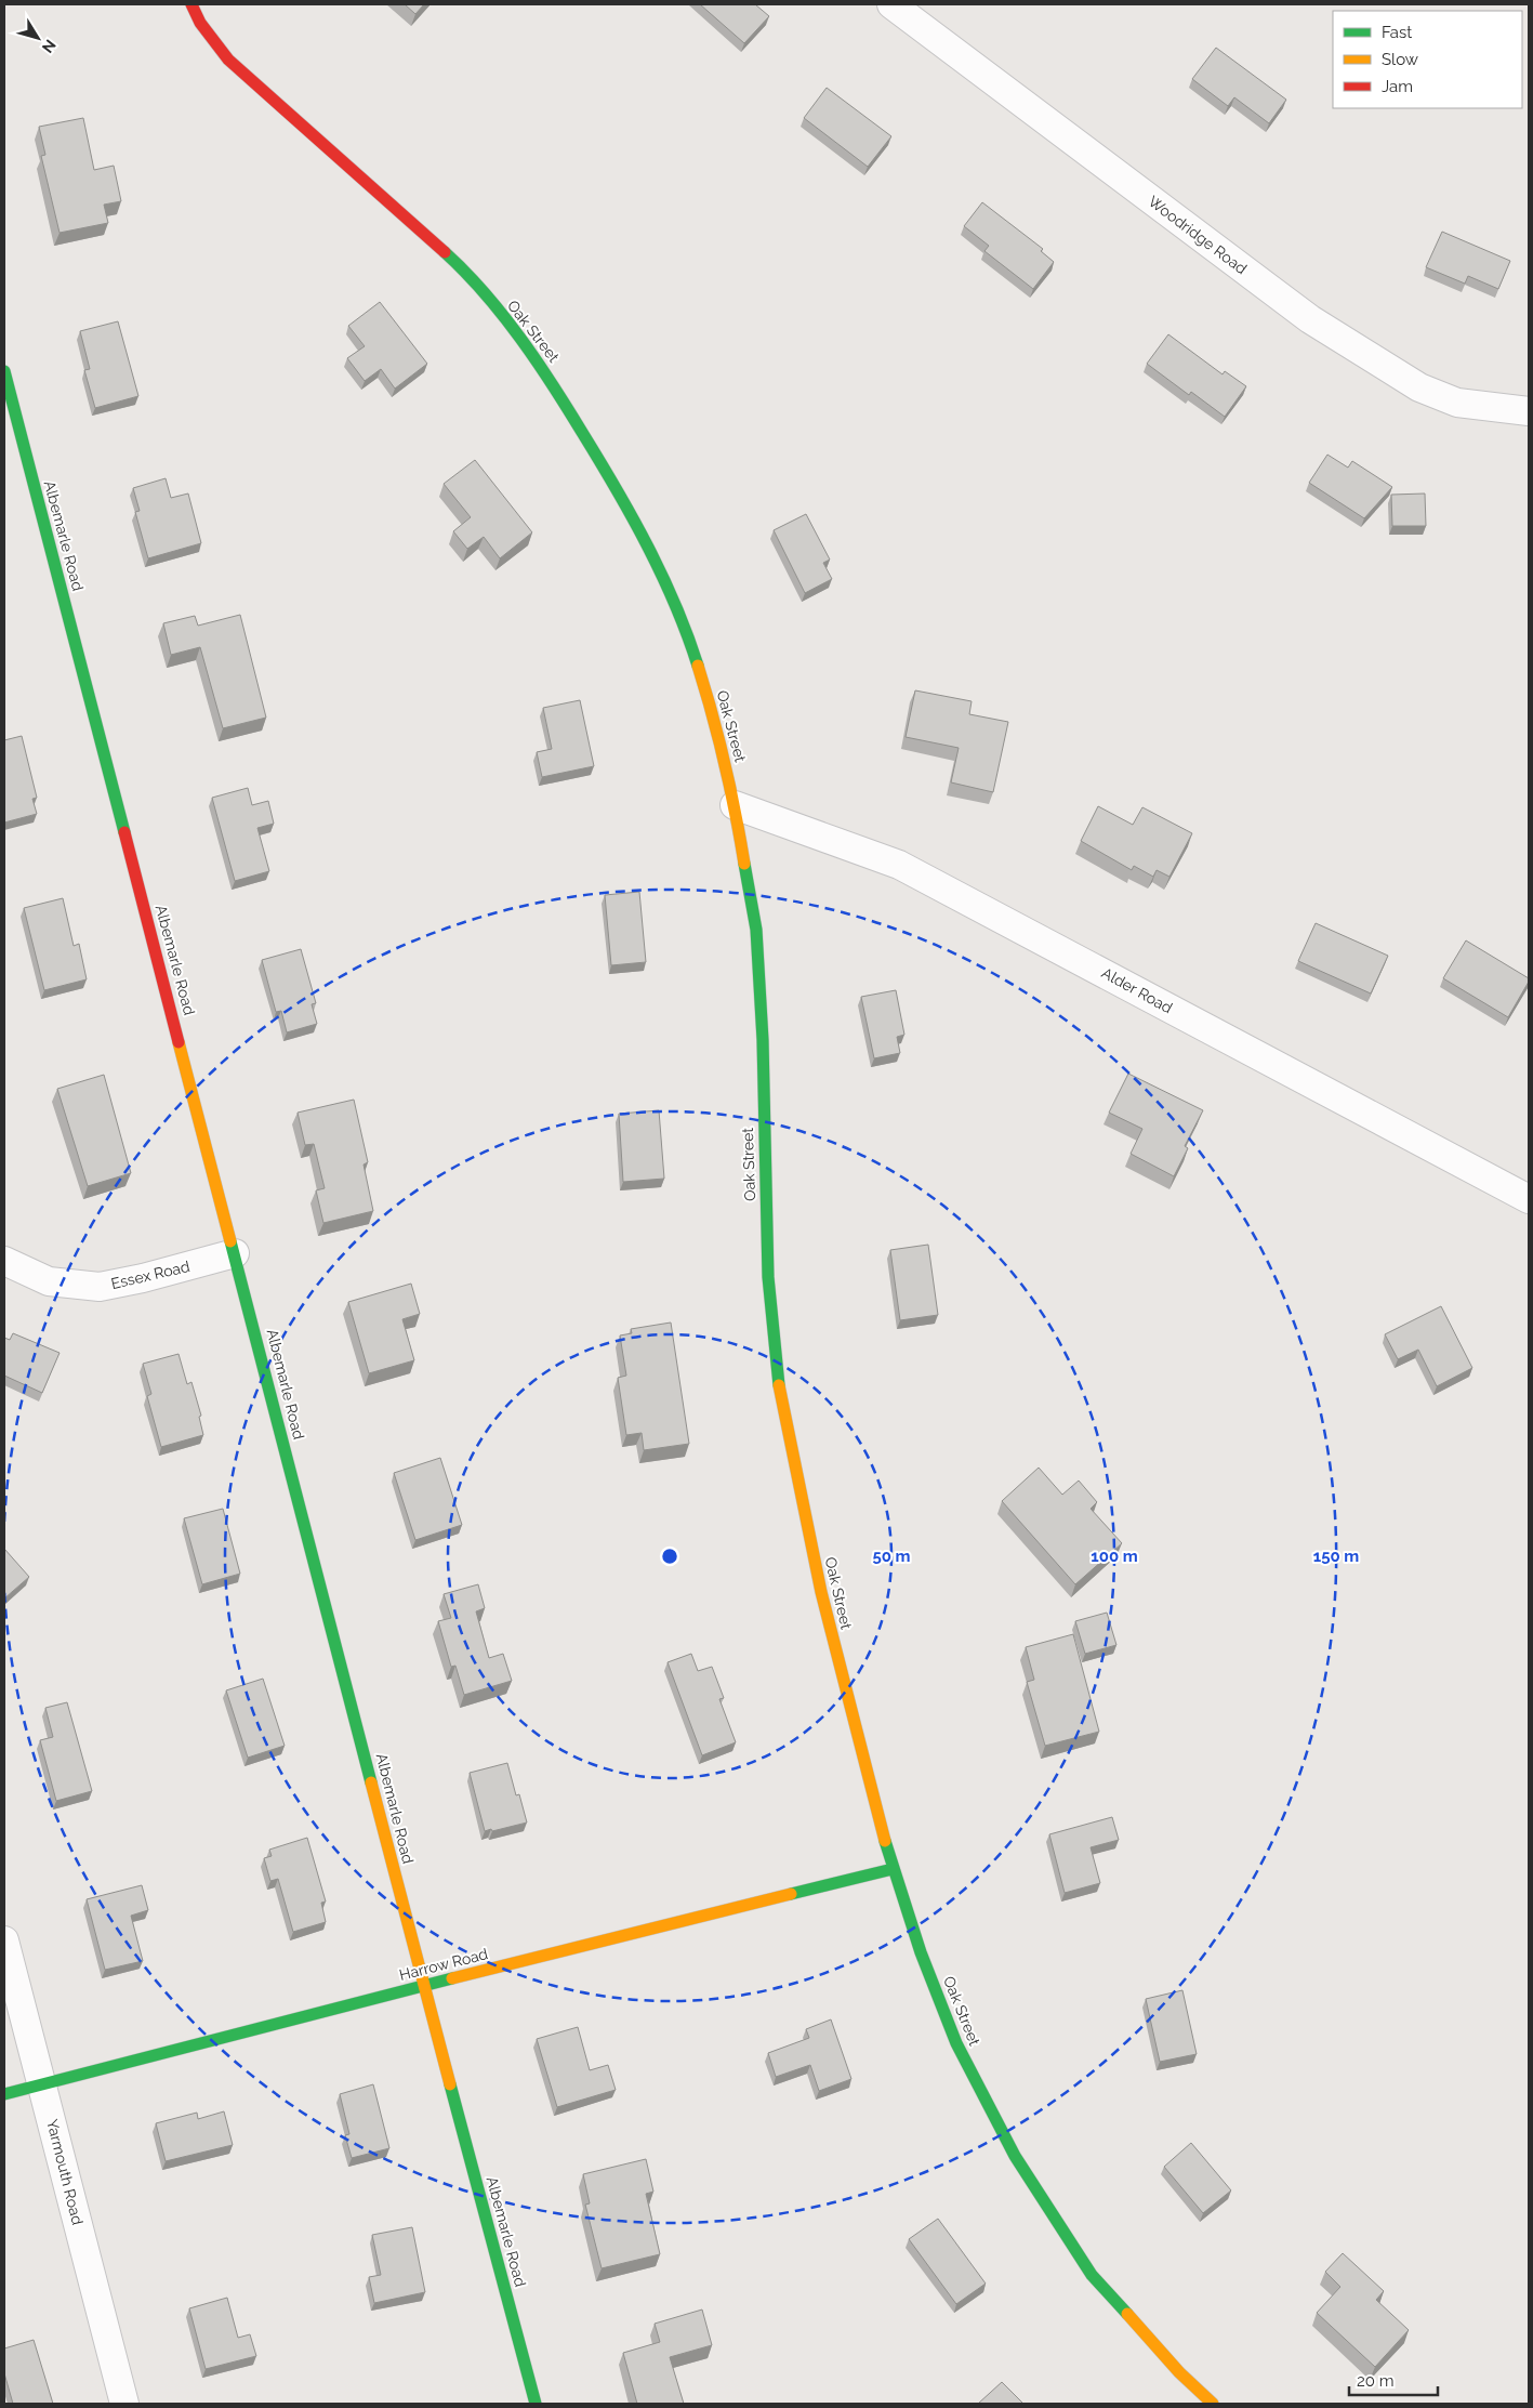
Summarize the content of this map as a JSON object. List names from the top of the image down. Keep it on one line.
{"streets":{"street":["Woodridge Road","Oak Street","Albemarle Road","Alder Road","Essex Road","Harrow Road","Yarmouth Road"]},"crossings":[["Oak Street","Alder Road"],["Oak Street","Harrow Road"],["Albemarle Road","Essex Road"],["Albemarle Road","Harrow Road"],["Harrow Road","Yarmouth Road"]],"legend":["Fast","Slow","Jam"],"scale_bar":"20 m","north":"bottom right","rings":["50 m","100 m","150 m"]}
